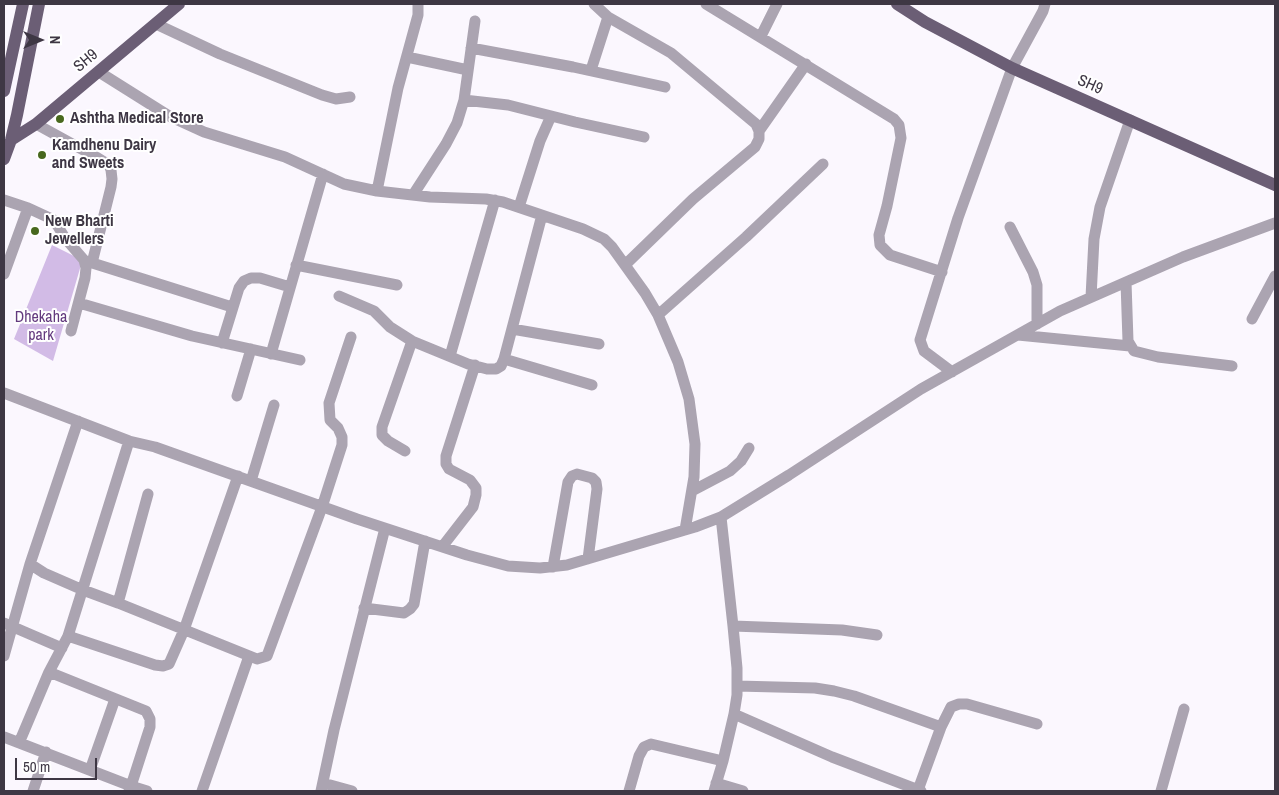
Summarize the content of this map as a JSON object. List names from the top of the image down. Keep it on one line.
{"streets":{"main road":["SH9"]},"parks":["Dhekaha park"],"places":["Ashtha Medical Store","Kamdhenu Dairy and Sweets","New Bharti Jewellers"],"scale_bar":"50 m","north":"right"}
